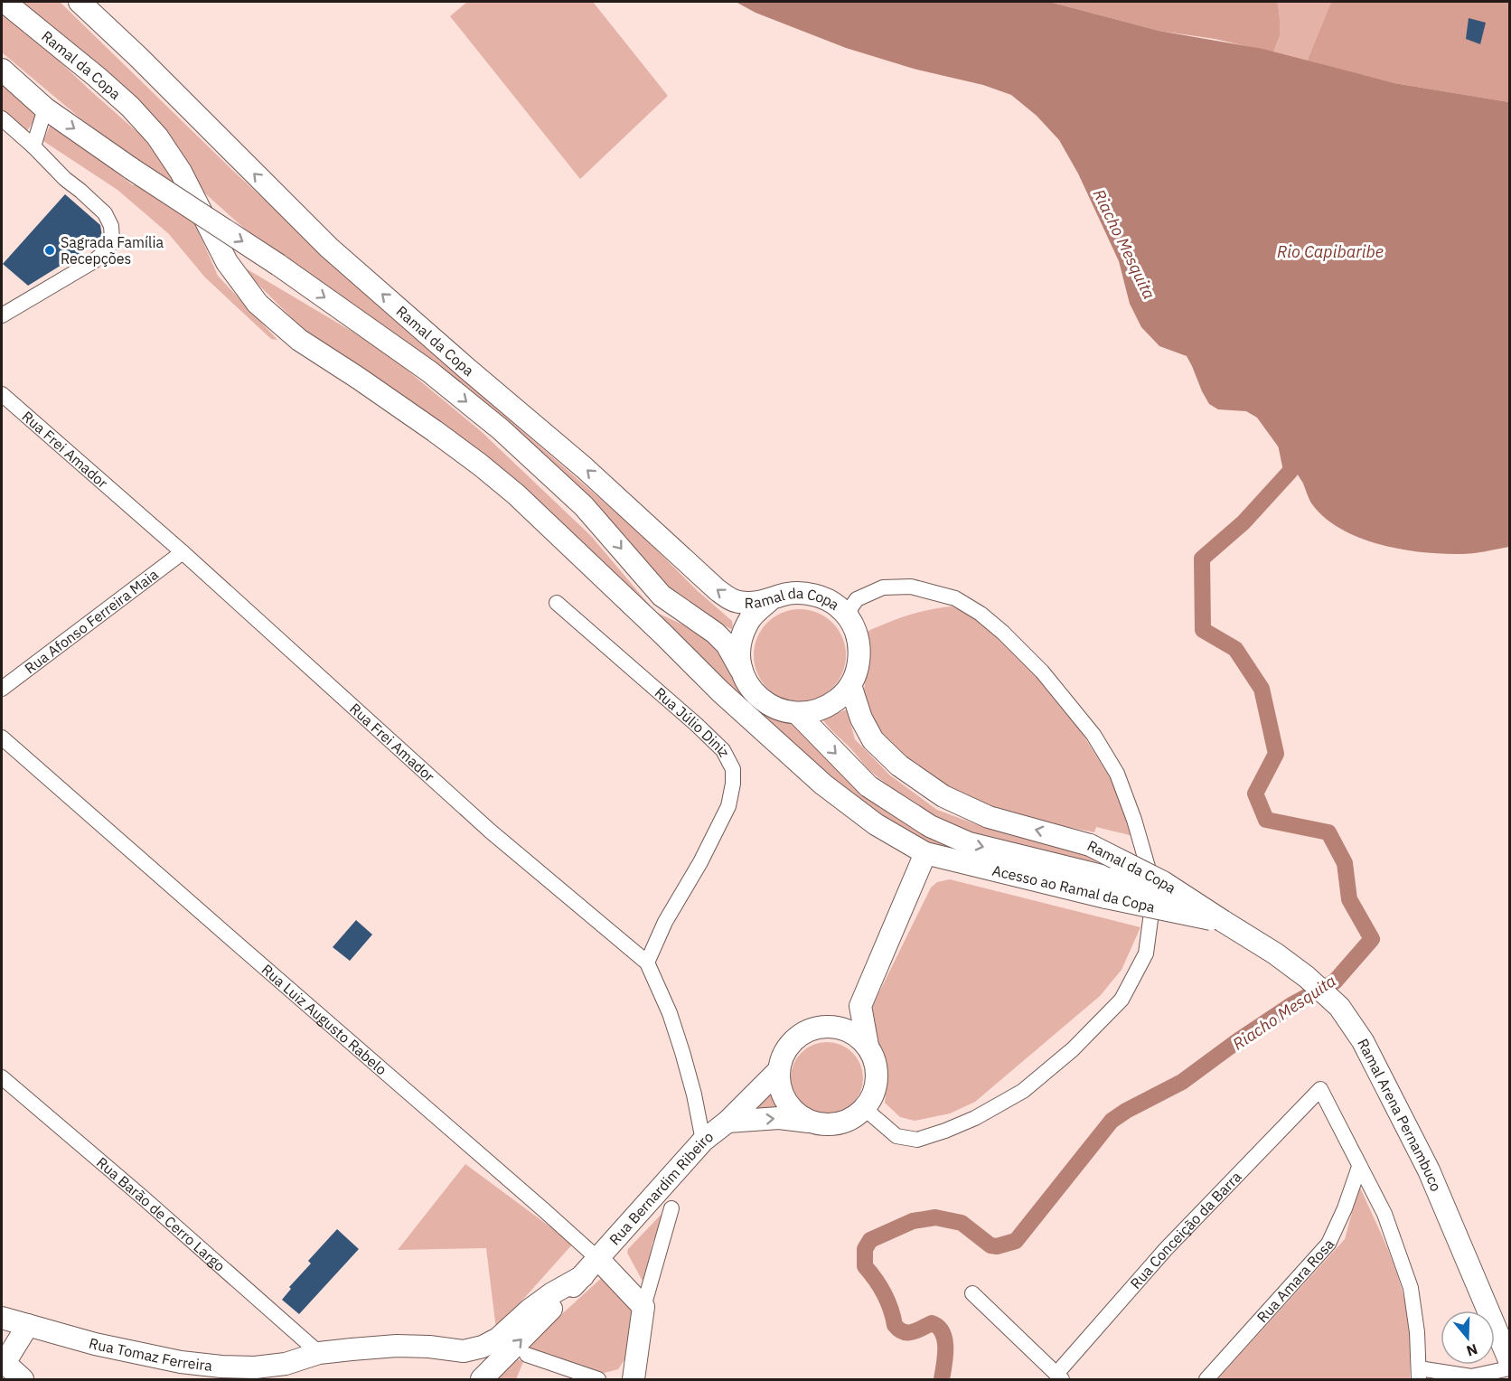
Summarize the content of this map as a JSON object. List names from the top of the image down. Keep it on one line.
{"streets":{"main road":["Ramal da Copa","Acesso ao Ramal da Copa","Rua Luiz Augusto Rabelo","Ramal Arena Pernambuco","Rua Bernardim Ribeiro","Rua Tomaz Ferreira"],"street":["Rua Frei Amador","Rua Afonso Ferreira Maia","Rua Júlio Diniz","Rua Barão de Cerro Largo","Rua Conceição da Barra","Rua Amara Rosa"]},"crossings":[["Ramal da Copa","Acesso ao Ramal da Copa"],["Ramal da Copa","Ramal Arena Pernambuco"],["Rua Frei Amador","Rua Afonso Ferreira Maia"],["Rua Frei Amador","Rua Júlio Diniz"],["Rua Frei Amador","Rua Bernardim Ribeiro"],["Acesso ao Ramal da Copa","Ramal Arena Pernambuco"],["Rua Luiz Augusto Rabelo","Rua Bernardim Ribeiro"],["Rua Bernardim Ribeiro","Rua Tomaz Ferreira"],["Rua Barão de Cerro Largo","Rua Tomaz Ferreira"],["Rua Conceição da Barra","Rua Amara Rosa"]],"water":["Riacho Mesquita","Rio Capibaribe"],"places":["Sagrada Família Recepções"],"north":"bottom"}
